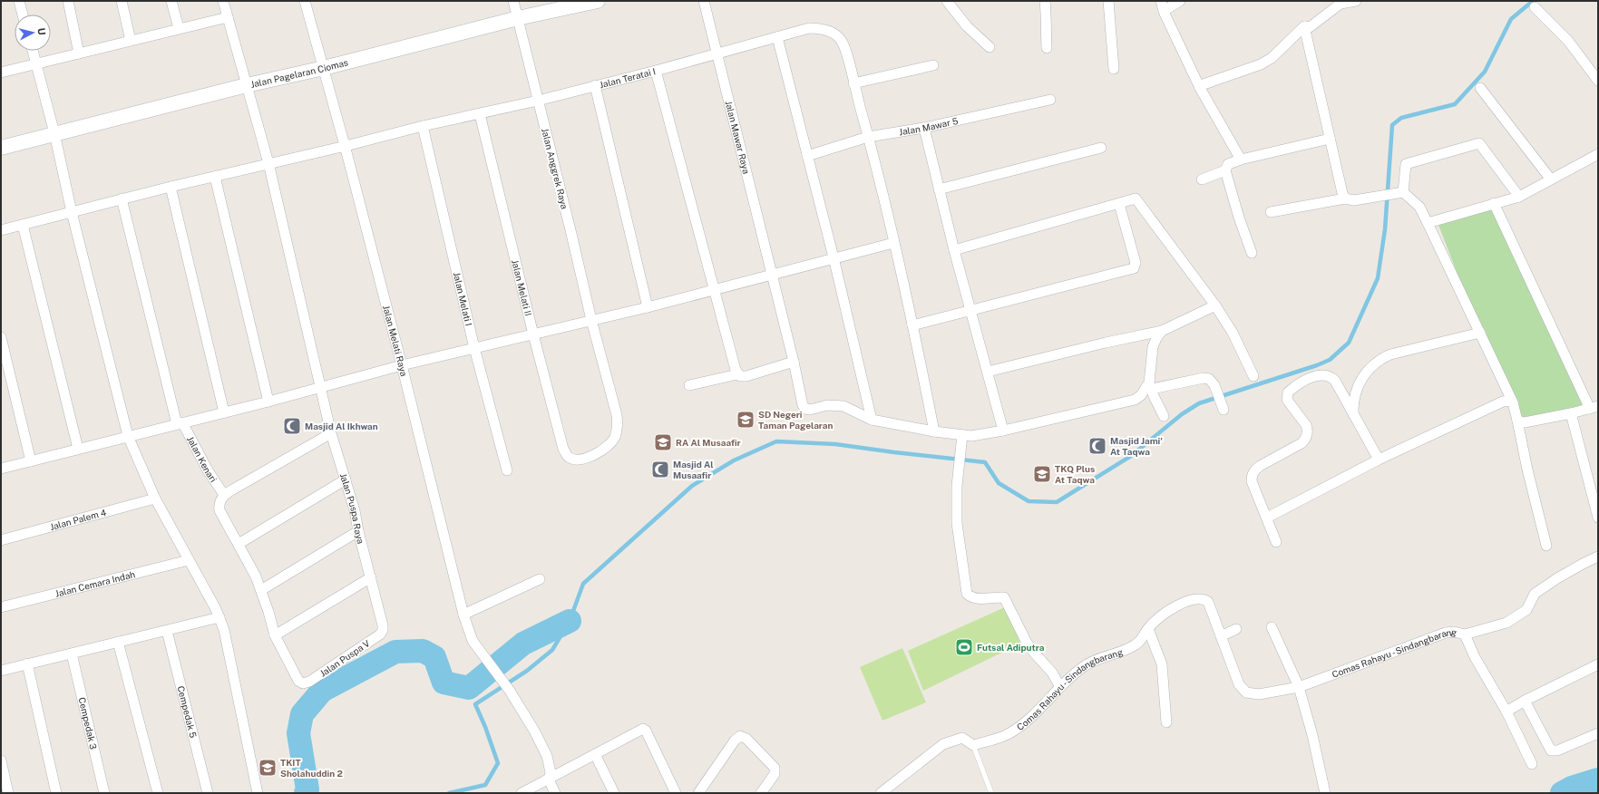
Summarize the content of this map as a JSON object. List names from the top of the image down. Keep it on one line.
{"streets":{"main road":["Jalan Pagelaran Ciomas"],"street":["Jalan Teratai I","Jalan Mawar 5","Jalan Mawar Raya","Jalan Anggrek Raya","Jalan Melati II","Jalan Melati I","Jalan Melati Raya","Jalan Kenari","Jalan Puspa Raya","Jalan Palem 4","Jalan Cemara Indah","Comas Rahayu - Sindangbarang","Jalan Puspa V","Cempedak 5","Cempedak 3"]},"crossings":[["Jalan Pagelaran Ciomas","Jalan Anggrek Raya"],["Jalan Pagelaran Ciomas","Jalan Melati Raya"],["Jalan Pagelaran Ciomas","Jalan Puspa Raya"],["Jalan Teratai I","Jalan Mawar 5"],["Jalan Teratai I","Jalan Mawar Raya"],["Jalan Teratai I","Jalan Anggrek Raya"],["Jalan Teratai I","Jalan Melati II"],["Jalan Teratai I","Jalan Melati I"],["Jalan Teratai I","Jalan Melati Raya"],["Jalan Teratai I","Jalan Kenari"],["Jalan Teratai I","Jalan Puspa Raya"],["Jalan Anggrek Raya","Jalan Melati II"],["Jalan Puspa Raya","Jalan Puspa V"]],"places":{"school or university":["SD Negeri Taman Pagelaran","RA Al Musaafir","TKQ Plus At Taqwa","TKIT Sholahuddin 2"],"mosque":["Masjid Al Ikhwan","Masjid Jami' At Taqwa","Masjid Al Musaafir"],"sports":["Futsal Adiputra"]},"north":"right"}
